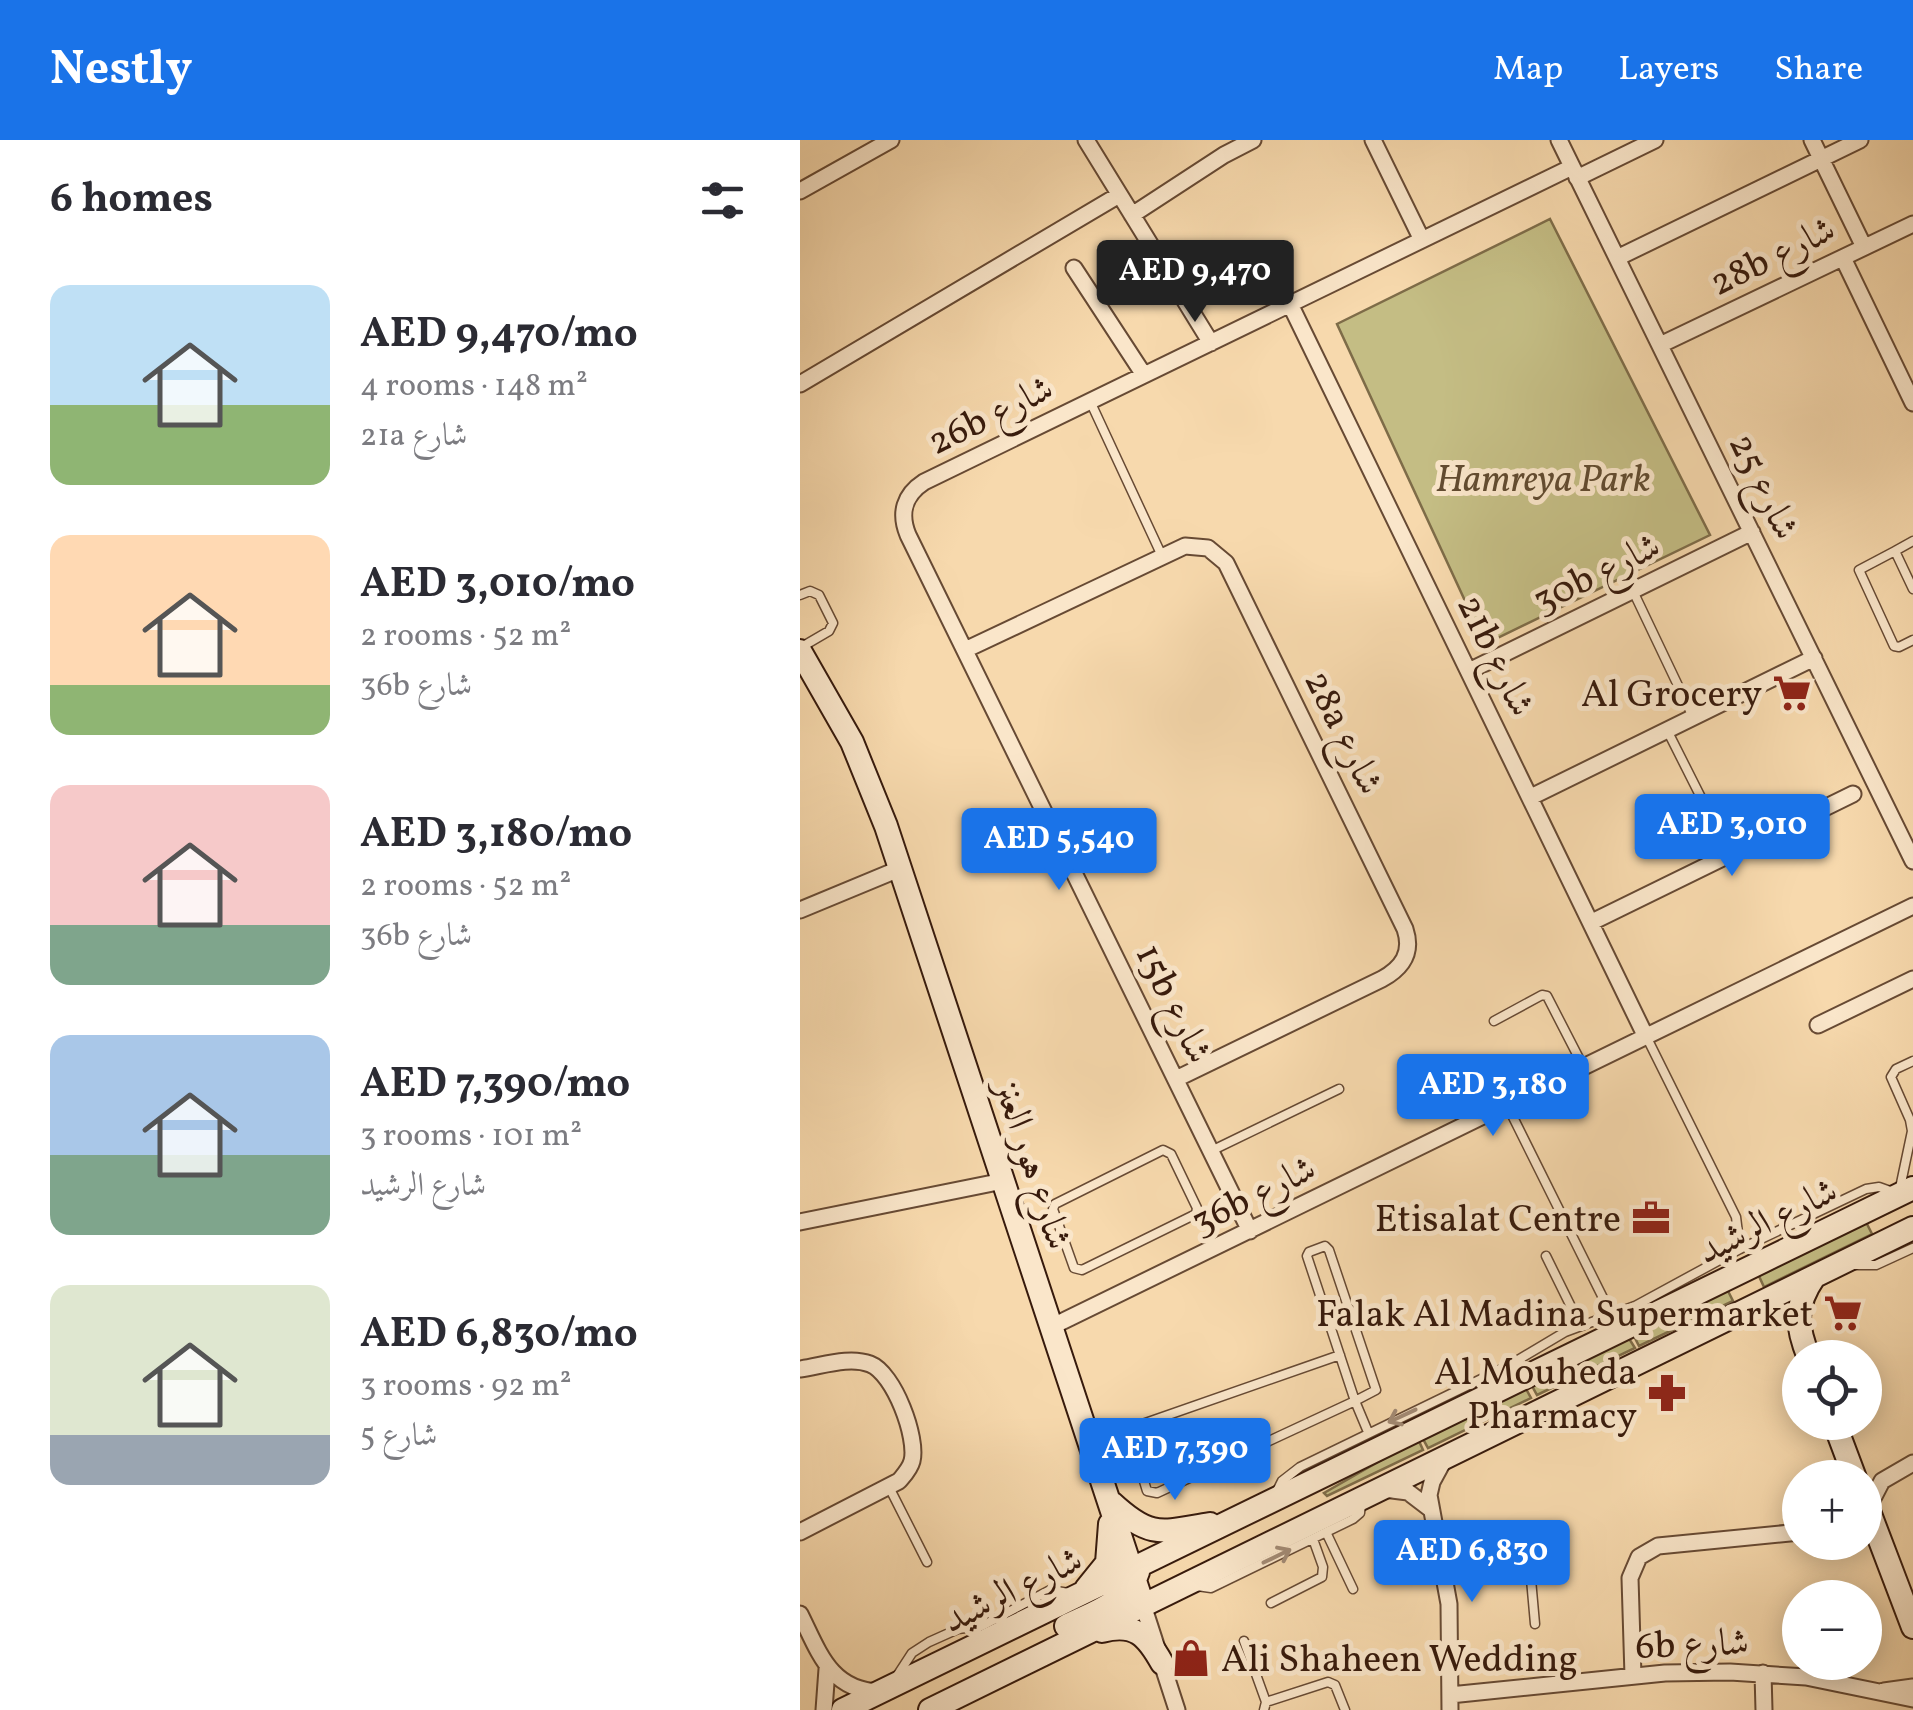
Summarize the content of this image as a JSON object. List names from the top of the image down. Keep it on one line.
{"streets":{"main road":["شارع هور العنز","شارع الرشيد"],"street":["28b شارع","26b شارع","شارع 25","30b شارع","21b شارع","28a شارع","15b شارع","36b شارع","6b شارع"]},"crossings":[["28b شارع","شارع 25"],["26b شارع","شارع 25"],["26b شارع","21b شارع"],["26b شارع","15b شارع"],["شارع 25","30b شارع"],["30b شارع","21b شارع"],["21b شارع","36b شارع"],["28a شارع","15b شارع"],["15b شارع","36b شارع"],["شارع هور العنز","36b شارع"],["شارع هور العنز","شارع الرشيد"]],"parks":["Hamreya Park"],"places":{"supermarket":["Al Grocery","Falak Al Madina Supermarket"],"office":["Etisalat Centre"],"pharmacy":["Al Mouheda Pharmacy"],"shop":["Ali Shaheen Wedding"]},"page":{"header":"Nestly","nav":["Map","Layers","Share"],"heading":"6 homes","price":["AED 9,470","AED 3,010","AED 5,540","AED 3,180","AED 7,390","AED 6,830"],"list":[{"name":"AED 9,470/mo","note":"4 rooms · 148 m² · 21a شارع"},{"name":"AED 3,010/mo","note":"2 rooms · 52 m² · 36b شارع"},{"name":"AED 3,180/mo","note":"2 rooms · 52 m² · 36b شارع"},{"name":"AED 7,390/mo","note":"3 rooms · 101 m² · شارع الرشيد"},{"name":"AED 6,830/mo","note":"3 rooms · 92 m² · شارع 5"}],"map_buttons":["+","−"]}}
